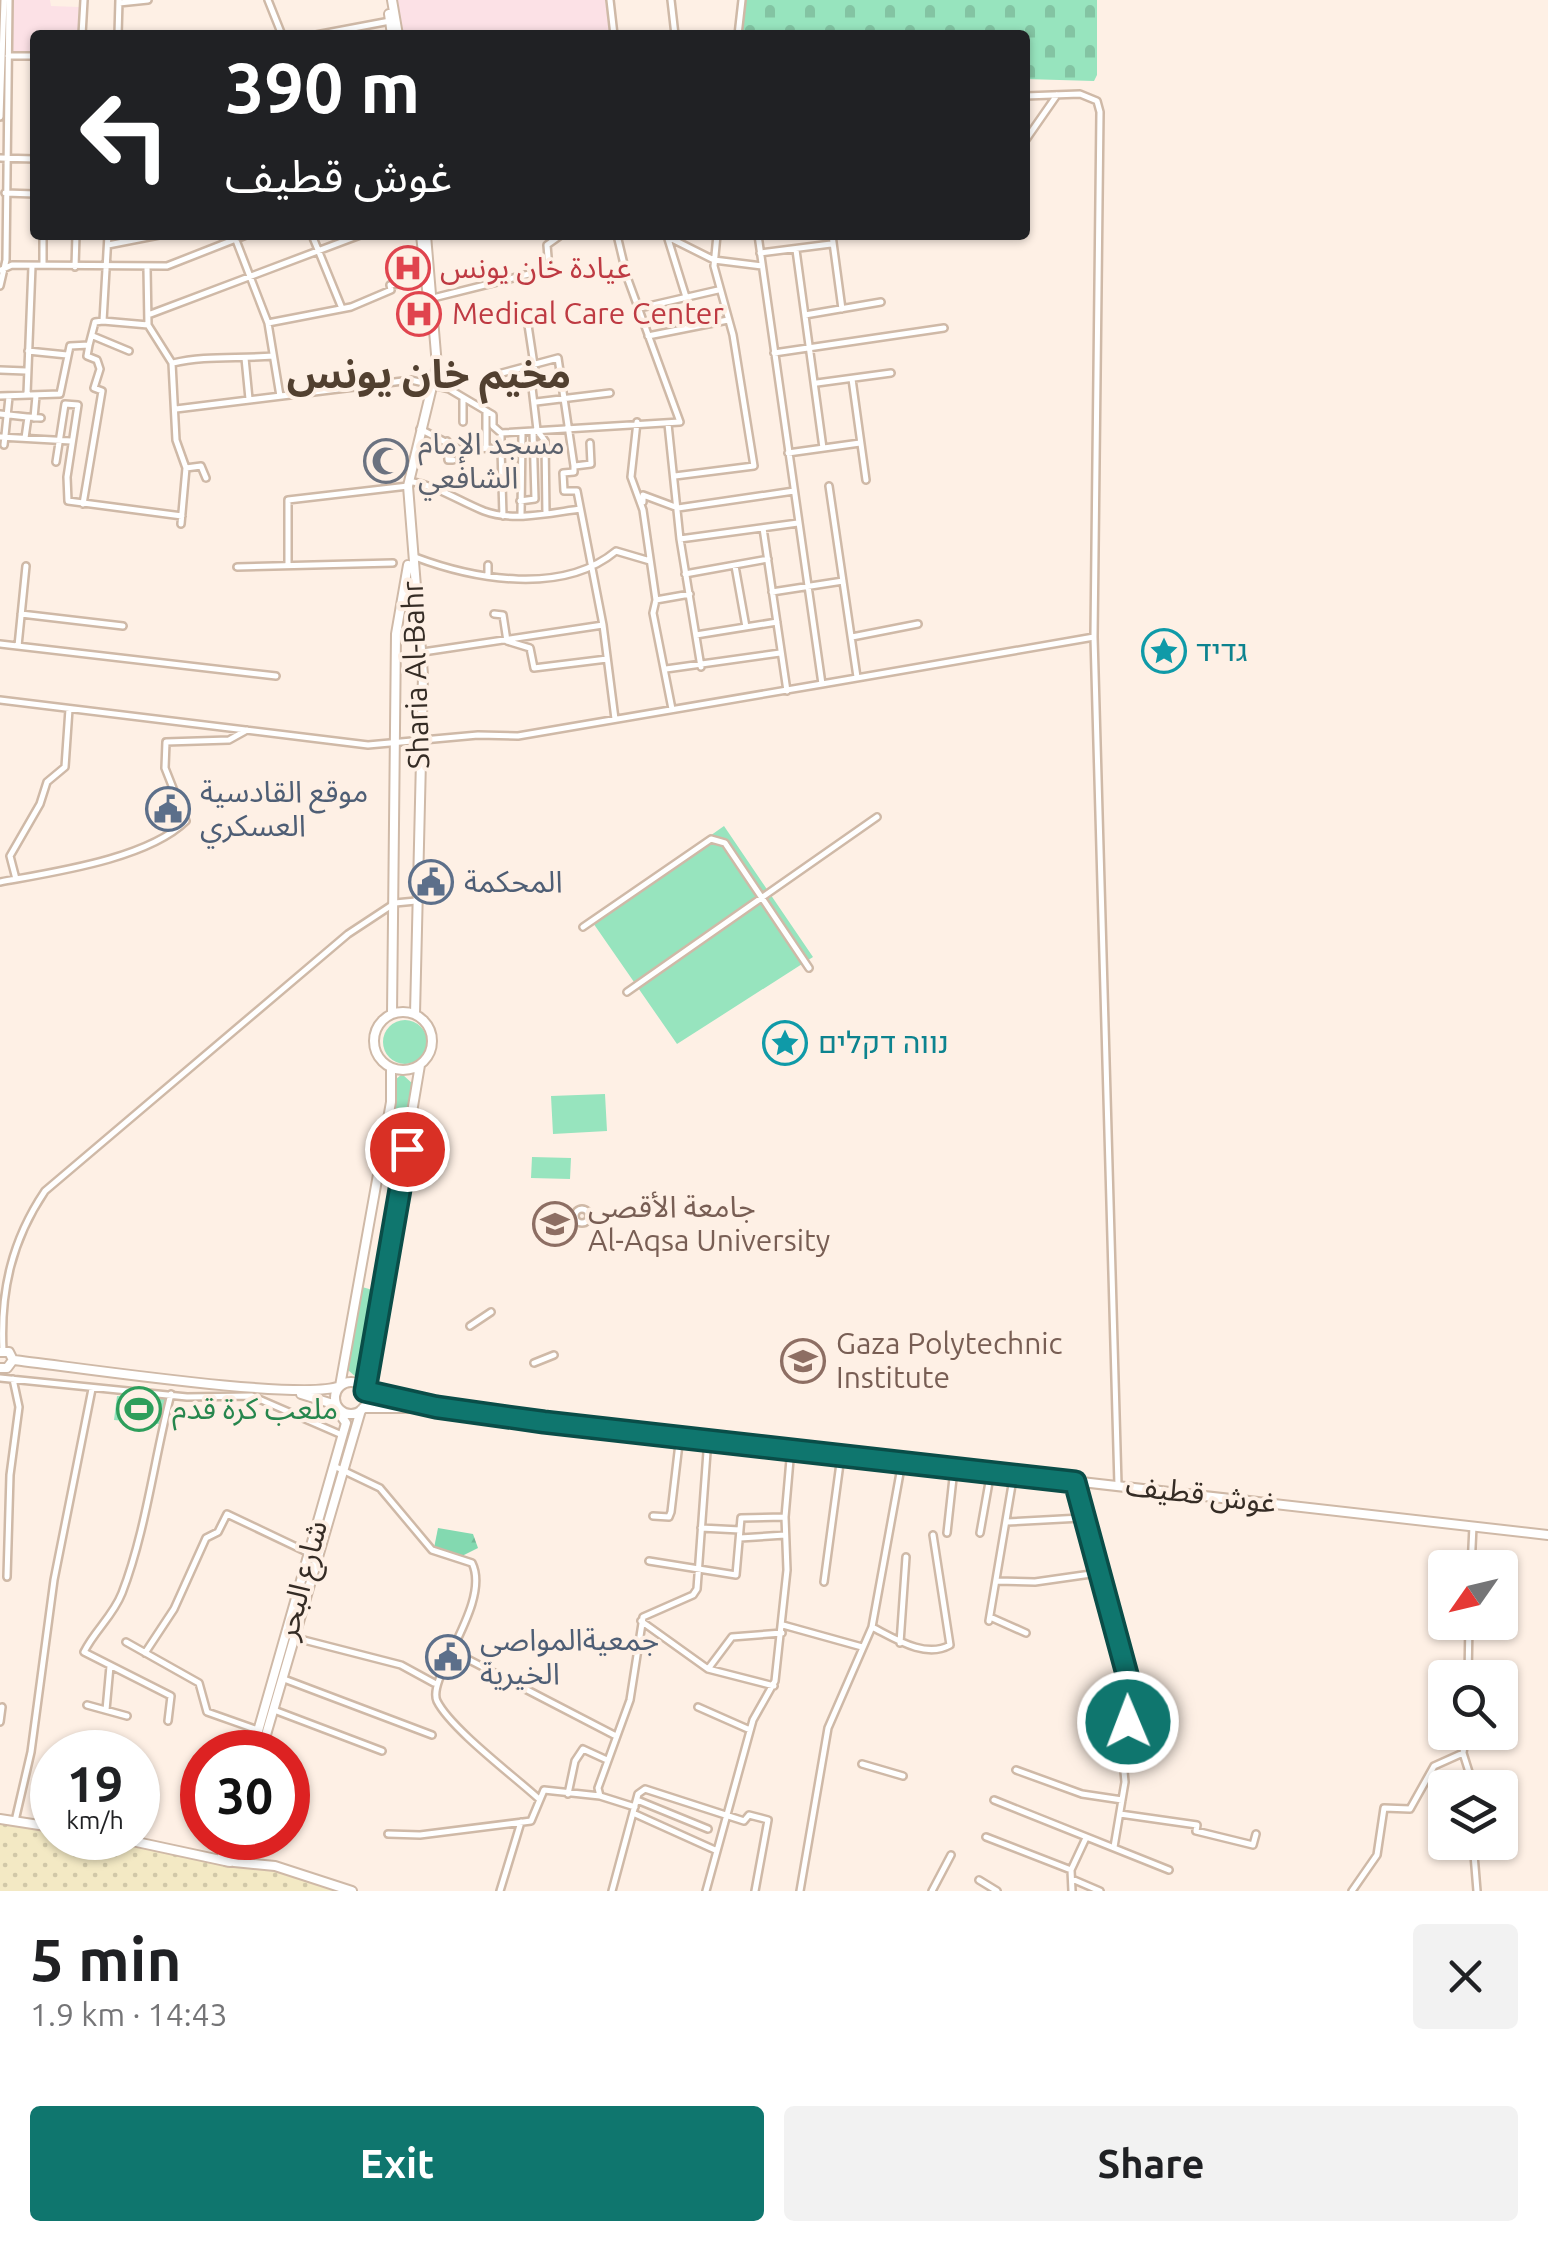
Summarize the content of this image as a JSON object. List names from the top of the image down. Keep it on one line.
{"streets":{"main road":["Sharia Al-Bahr","غوش قطيف","شارع البحر"]},"crossings":[["غوش قطيف","شارع البحر"]],"districts":["مخيم خان يونس"],"places":{"hospital":["عيادة خان يونس","Medical Care Center"],"mosque":["مسجد الإمام الشافعي"],"place":["גדיד","נווה דקלים"],"public building":["موقع القادسية العسكري","المحكمة","جمعيةالمواصي الخيرية"],"school or university":["جامعة الأقصى Al-Aqsa University","Gaza Polytechnic Institute"],"sports":["ملعب كرة قدم"]},"north":"bottom left","page":{"turn":["390 m","غوش قطيف"],"speed":"19 km/h","limit":"30","heading":["5 min","1.9 km · 14:43"],"buttons":["Exit","Share"]}}
